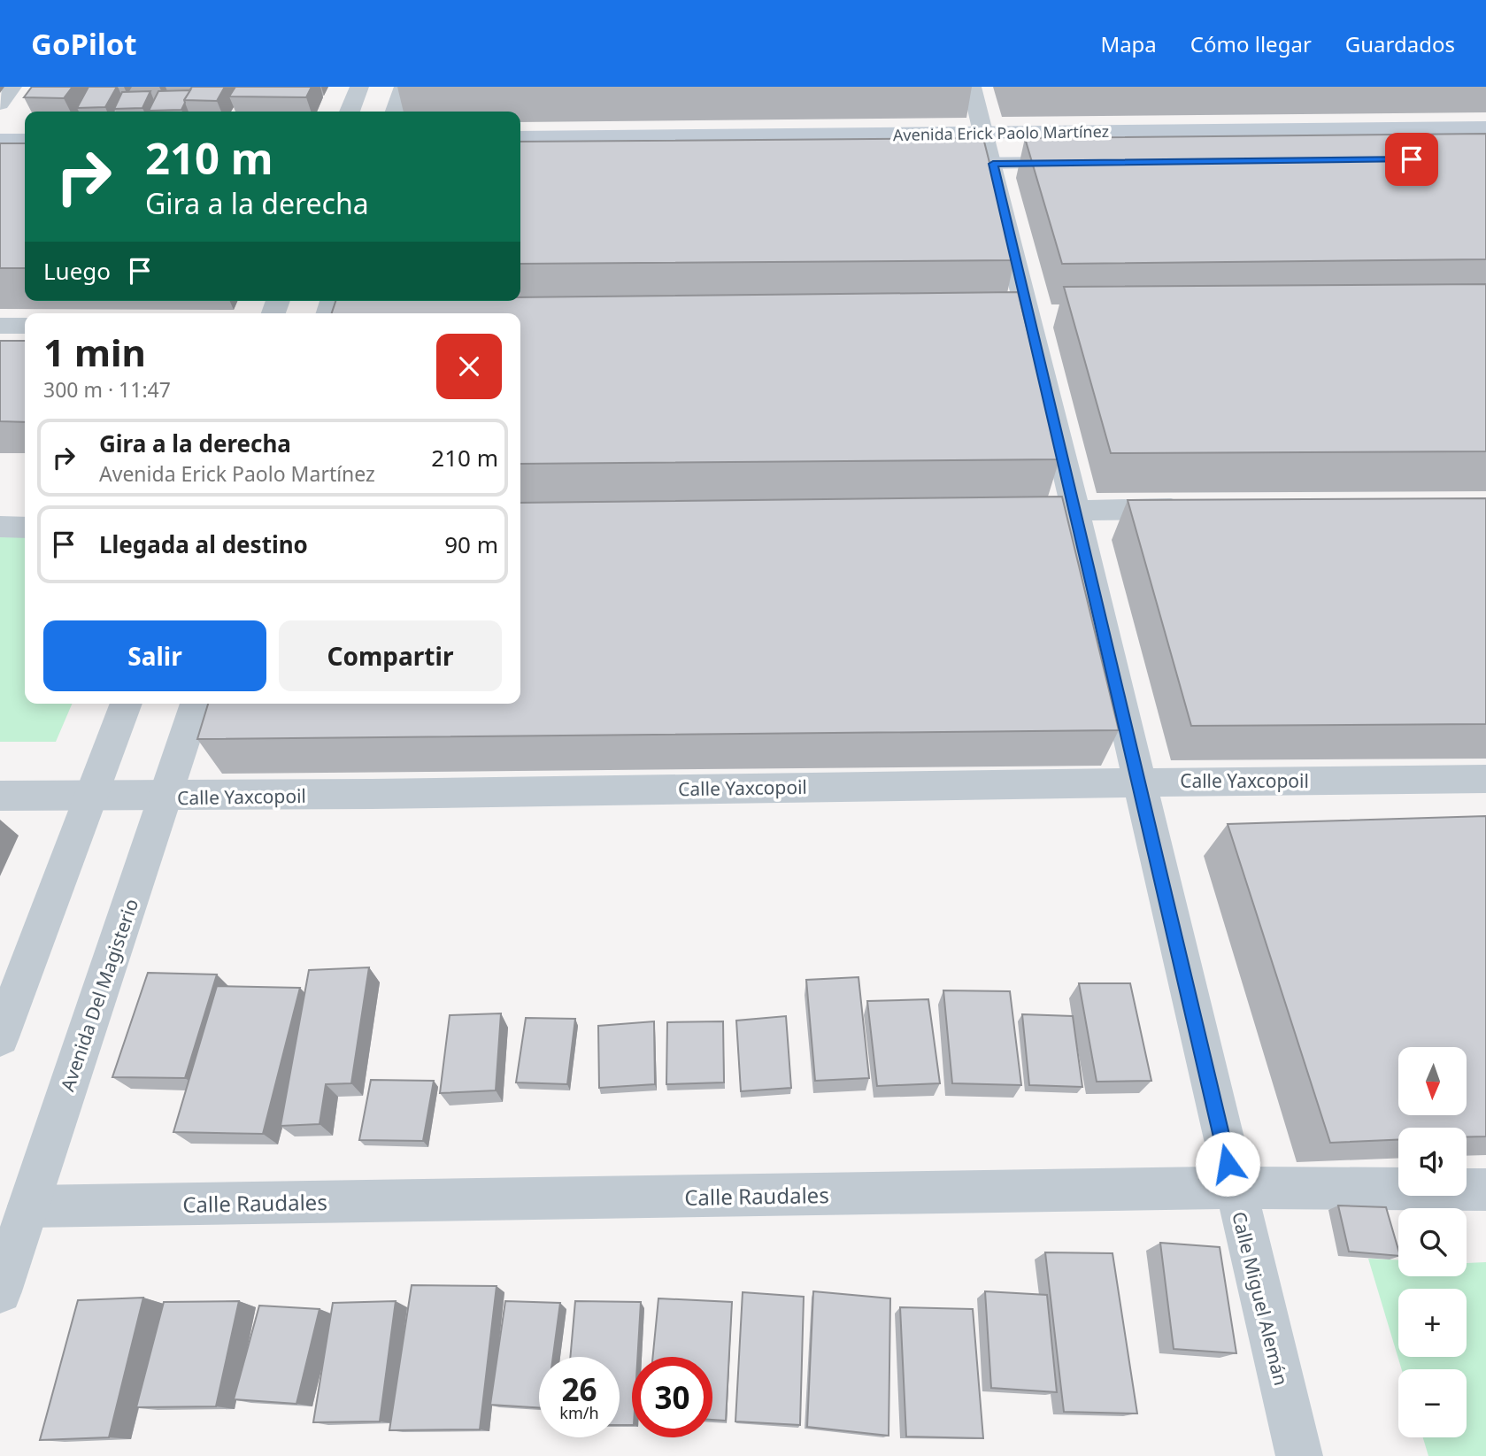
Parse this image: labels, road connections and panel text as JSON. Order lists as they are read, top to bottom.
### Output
{
  "streets": {
    "main road": ["Avenida Erick Paolo Martínez"],
    "street": [
      "Calle Yaxcopoil",
      "Avenida Del Magisterio",
      "Calle Raudales",
      "Calle Miguel Alemán"
    ]
  },
  "crossings": [
    ["Avenida Erick Paolo Martínez", "Calle Miguel Alemán"],
    ["Calle Yaxcopoil", "Avenida Del Magisterio"],
    ["Calle Yaxcopoil", "Calle Miguel Alemán"],
    ["Avenida Del Magisterio", "Calle Raudales"],
    ["Calle Raudales", "Calle Miguel Alemán"]
  ],
  "north": "bottom",
  "page": {
    "header": "GoPilot",
    "nav": ["Mapa", "Cómo llegar", "Guardados"],
    "turn": ["210 m", "Gira a la derecha"],
    "then": "Luego",
    "heading": ["1 min", "300 m · 11:47"],
    "list": [
      {
        "name": "Gira a la derecha",
        "note": "Avenida Erick Paolo Martínez",
        "value": "210 m"
      },
      {
        "name": "Llegada al destino",
        "value": "90 m"
      }
    ],
    "buttons": ["Salir", "Compartir"],
    "map_buttons": ["+", "−"],
    "speed": "26 km/h",
    "limit": "30"
  }
}
